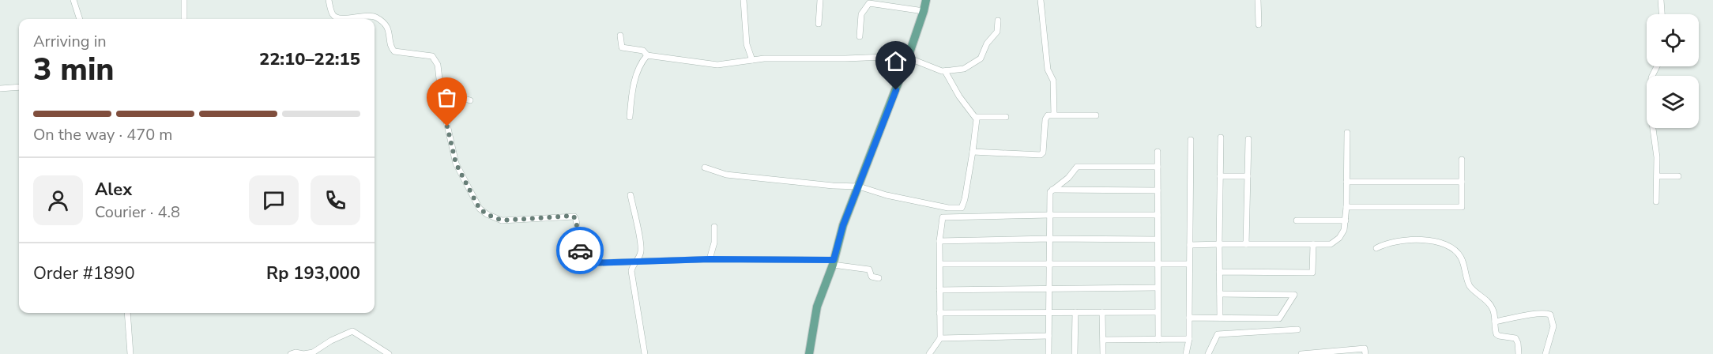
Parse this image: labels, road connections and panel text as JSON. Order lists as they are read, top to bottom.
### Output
{
  "page": {
    "heading": ["3 min", "Arriving in", "22:10–22:15"],
    "panel": [
      "Alex",
      "Courier · 4.8",
      "Order #1890",
      "Rp 193,000"
    ],
    "bar": "On the way · 470 m"
  }
}
